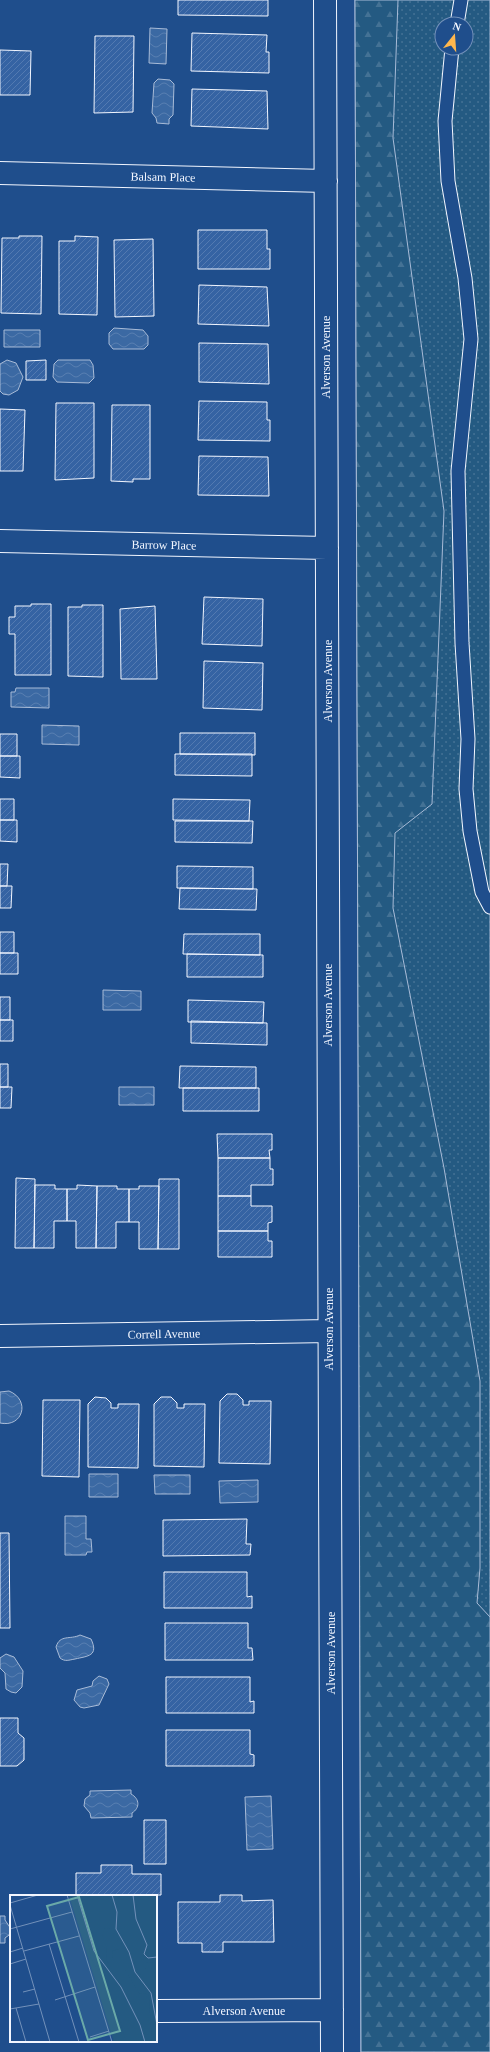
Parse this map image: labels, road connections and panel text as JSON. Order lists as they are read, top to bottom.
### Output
{
  "streets": {
    "street": [
      "Balsam Place",
      "Alverson Avenue",
      "Barrow Place",
      "Correll Avenue"
    ]
  },
  "crossings": [
    ["Balsam Place", "Alverson Avenue"],
    ["Alverson Avenue", "Barrow Place"],
    ["Alverson Avenue", "Correll Avenue"]
  ],
  "north": "top"
}
